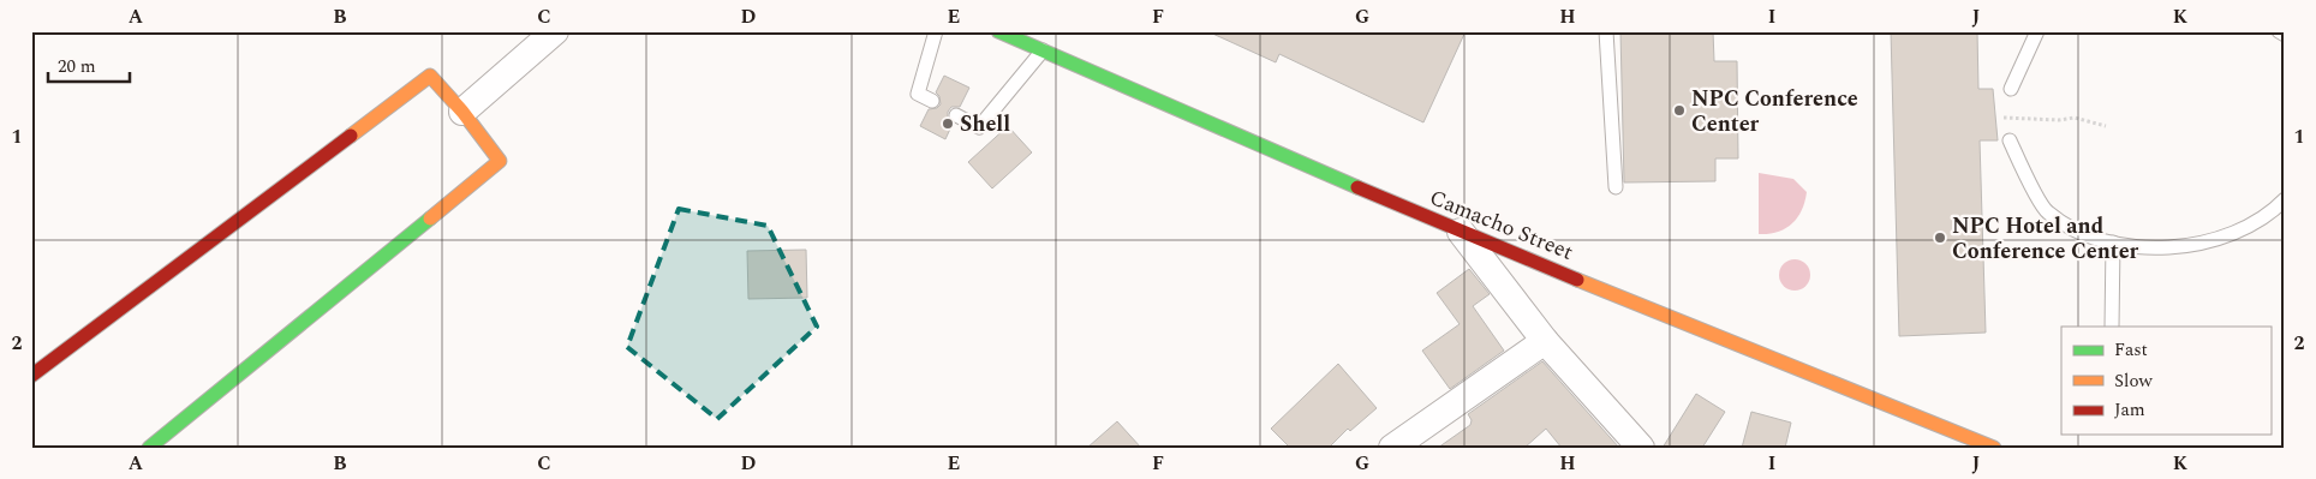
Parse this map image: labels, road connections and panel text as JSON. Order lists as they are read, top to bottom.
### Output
{
  "streets": {
    "main road": ["Camacho Street"]
  },
  "places": ["NPC Conference Center", "Shell", "NPC Hotel and Conference Center"],
  "legend": ["Fast", "Slow", "Jam"],
  "scale_bar": "20 m",
  "grid": {
    "columns": [
      "A",
      "B",
      "C",
      "D",
      "E",
      "F",
      "G",
      "H",
      "I",
      "J",
      "K"
    ],
    "rows": ["1", "2"]
  }
}
